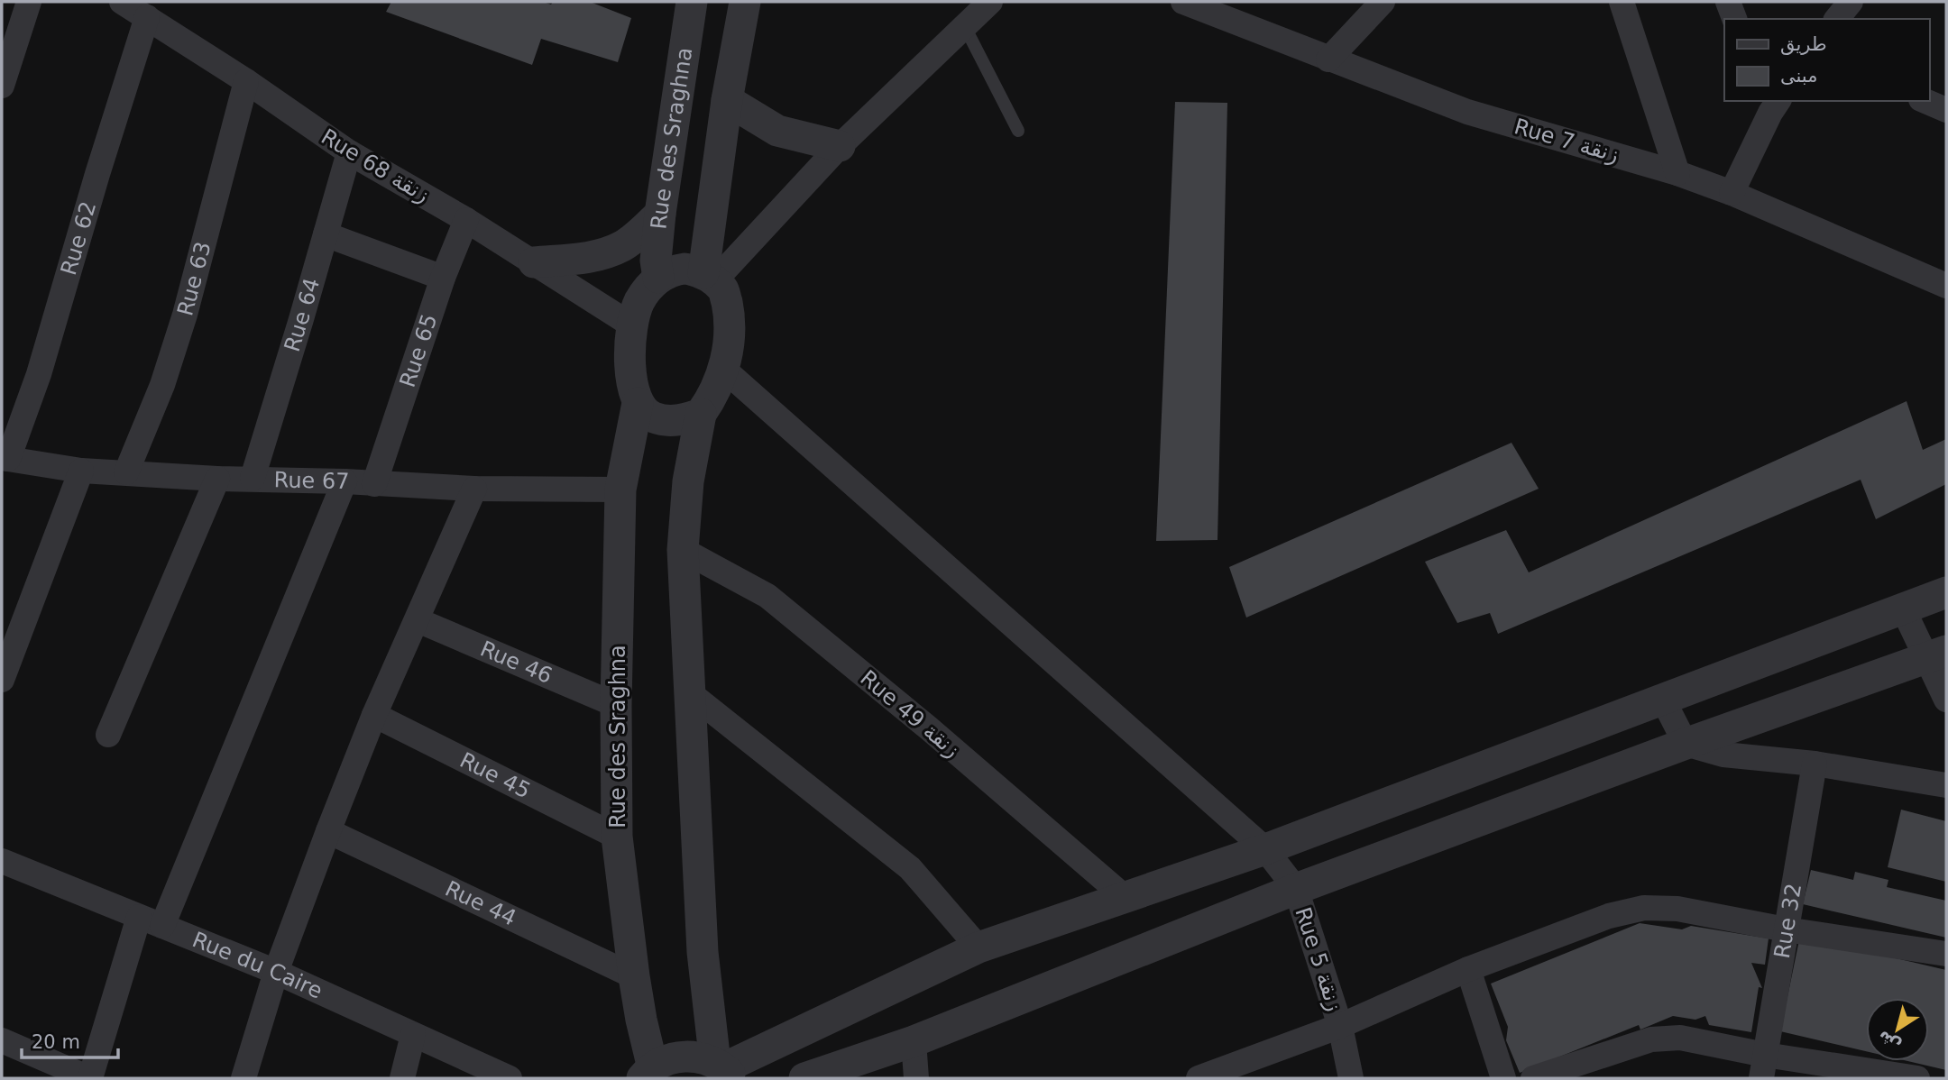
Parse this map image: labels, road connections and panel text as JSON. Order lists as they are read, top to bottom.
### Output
{
  "streets": {
    "street": [
      "Rue des Sraghna",
      "Rue 7 زنقة",
      "Rue 68 زنقة",
      "Rue 62",
      "Rue 63",
      "Rue 64",
      "Rue 65",
      "Rue 67",
      "Rue 46",
      "Rue 49 زنقة",
      "Rue 45",
      "Rue 44",
      "Rue 32",
      "Rue 5 زنقة",
      "Rue du Caire"
    ]
  },
  "crossings": [
    ["Rue des Sraghna", "Rue 68 زنقة"],
    ["Rue des Sraghna", "Rue 67"],
    ["Rue des Sraghna", "Rue 46"],
    ["Rue des Sraghna", "Rue 45"],
    ["Rue des Sraghna", "Rue 44"],
    ["Rue des Sraghna", "Rue 5 زنقة"],
    ["Rue 68 زنقة", "Rue 62"],
    ["Rue 68 زنقة", "Rue 63"],
    ["Rue 68 زنقة", "Rue 64"],
    ["Rue 68 زنقة", "Rue 65"],
    ["Rue 68 زنقة", "Rue 5 زنقة"],
    ["Rue 62", "Rue 67"],
    ["Rue 63", "Rue 67"],
    ["Rue 64", "Rue 67"],
    ["Rue 65", "Rue 67"]
  ],
  "legend": ["طريق", "مبنى"],
  "scale_bar": "20 m",
  "north": "bottom left"
}
